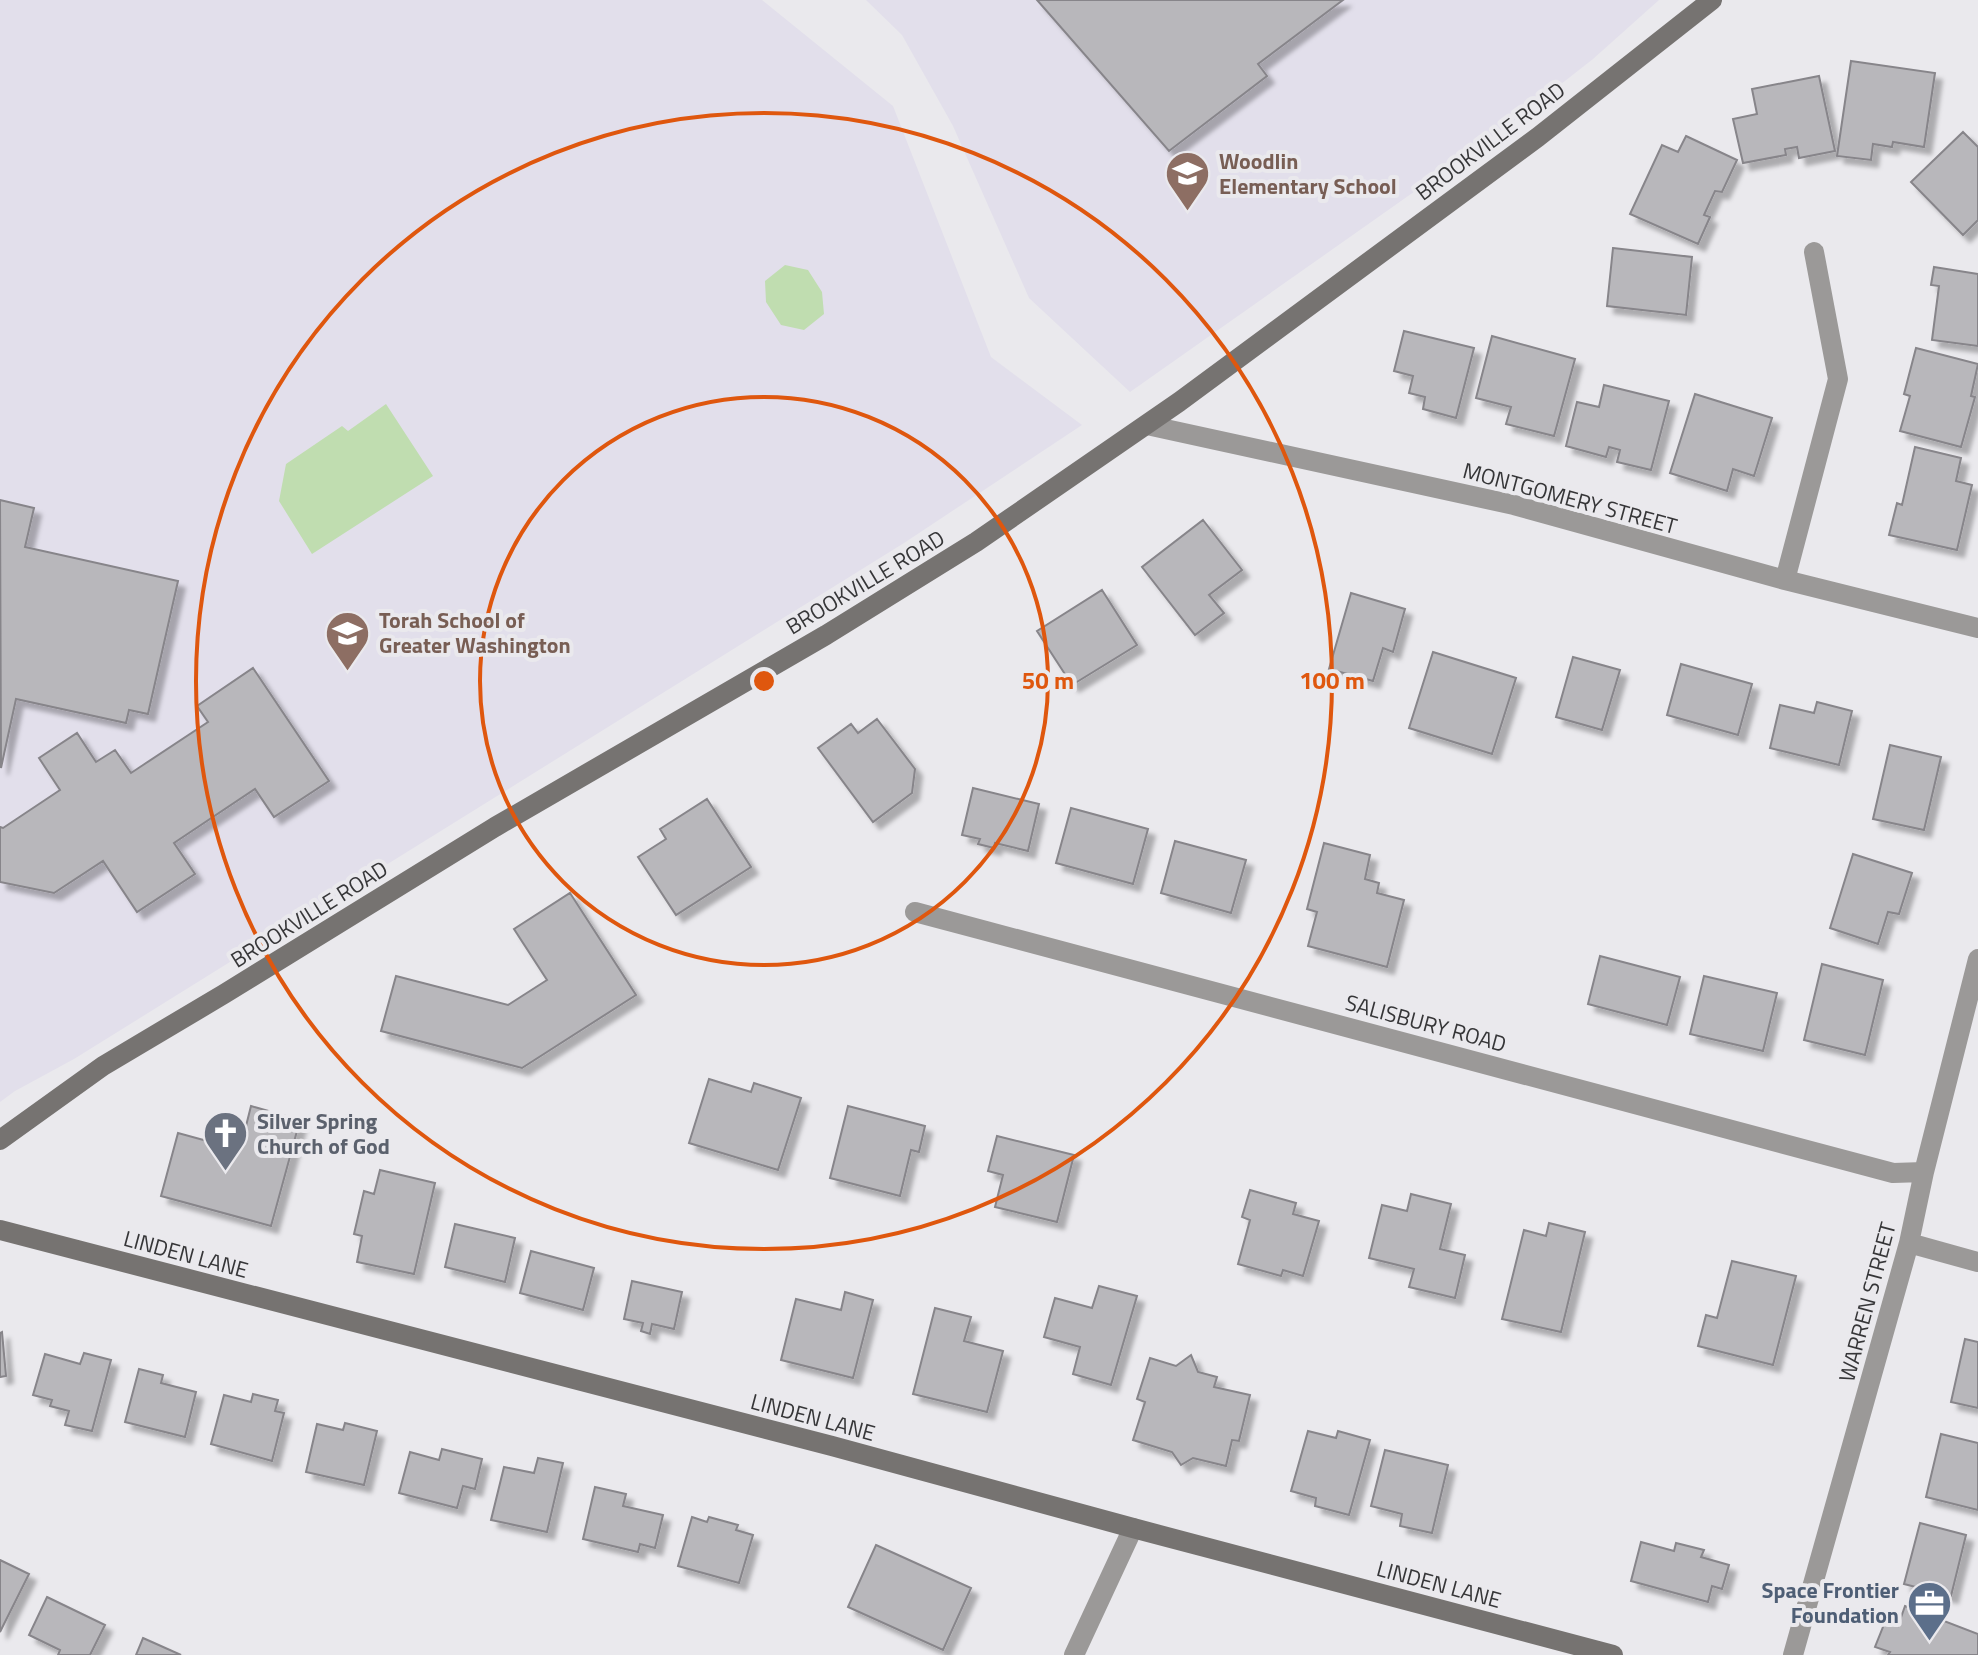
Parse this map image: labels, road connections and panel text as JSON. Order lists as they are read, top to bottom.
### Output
{
  "streets": {
    "street": [
      "BROOKVILLE ROAD",
      "MONTGOMERY STREET",
      "SALISBURY ROAD",
      "LINDEN LANE",
      "WARREN STREET"
    ]
  },
  "crossings": [
    ["BROOKVILLE ROAD", "MONTGOMERY STREET"],
    ["SALISBURY ROAD", "WARREN STREET"]
  ],
  "places": {
    "school or university": ["Woodlin Elementary School", "Torah School of Greater Washington"],
    "church": ["Silver Spring Church of God"],
    "office": ["Space Frontier Foundation"]
  },
  "rings": ["50 m", "100 m"]
}
